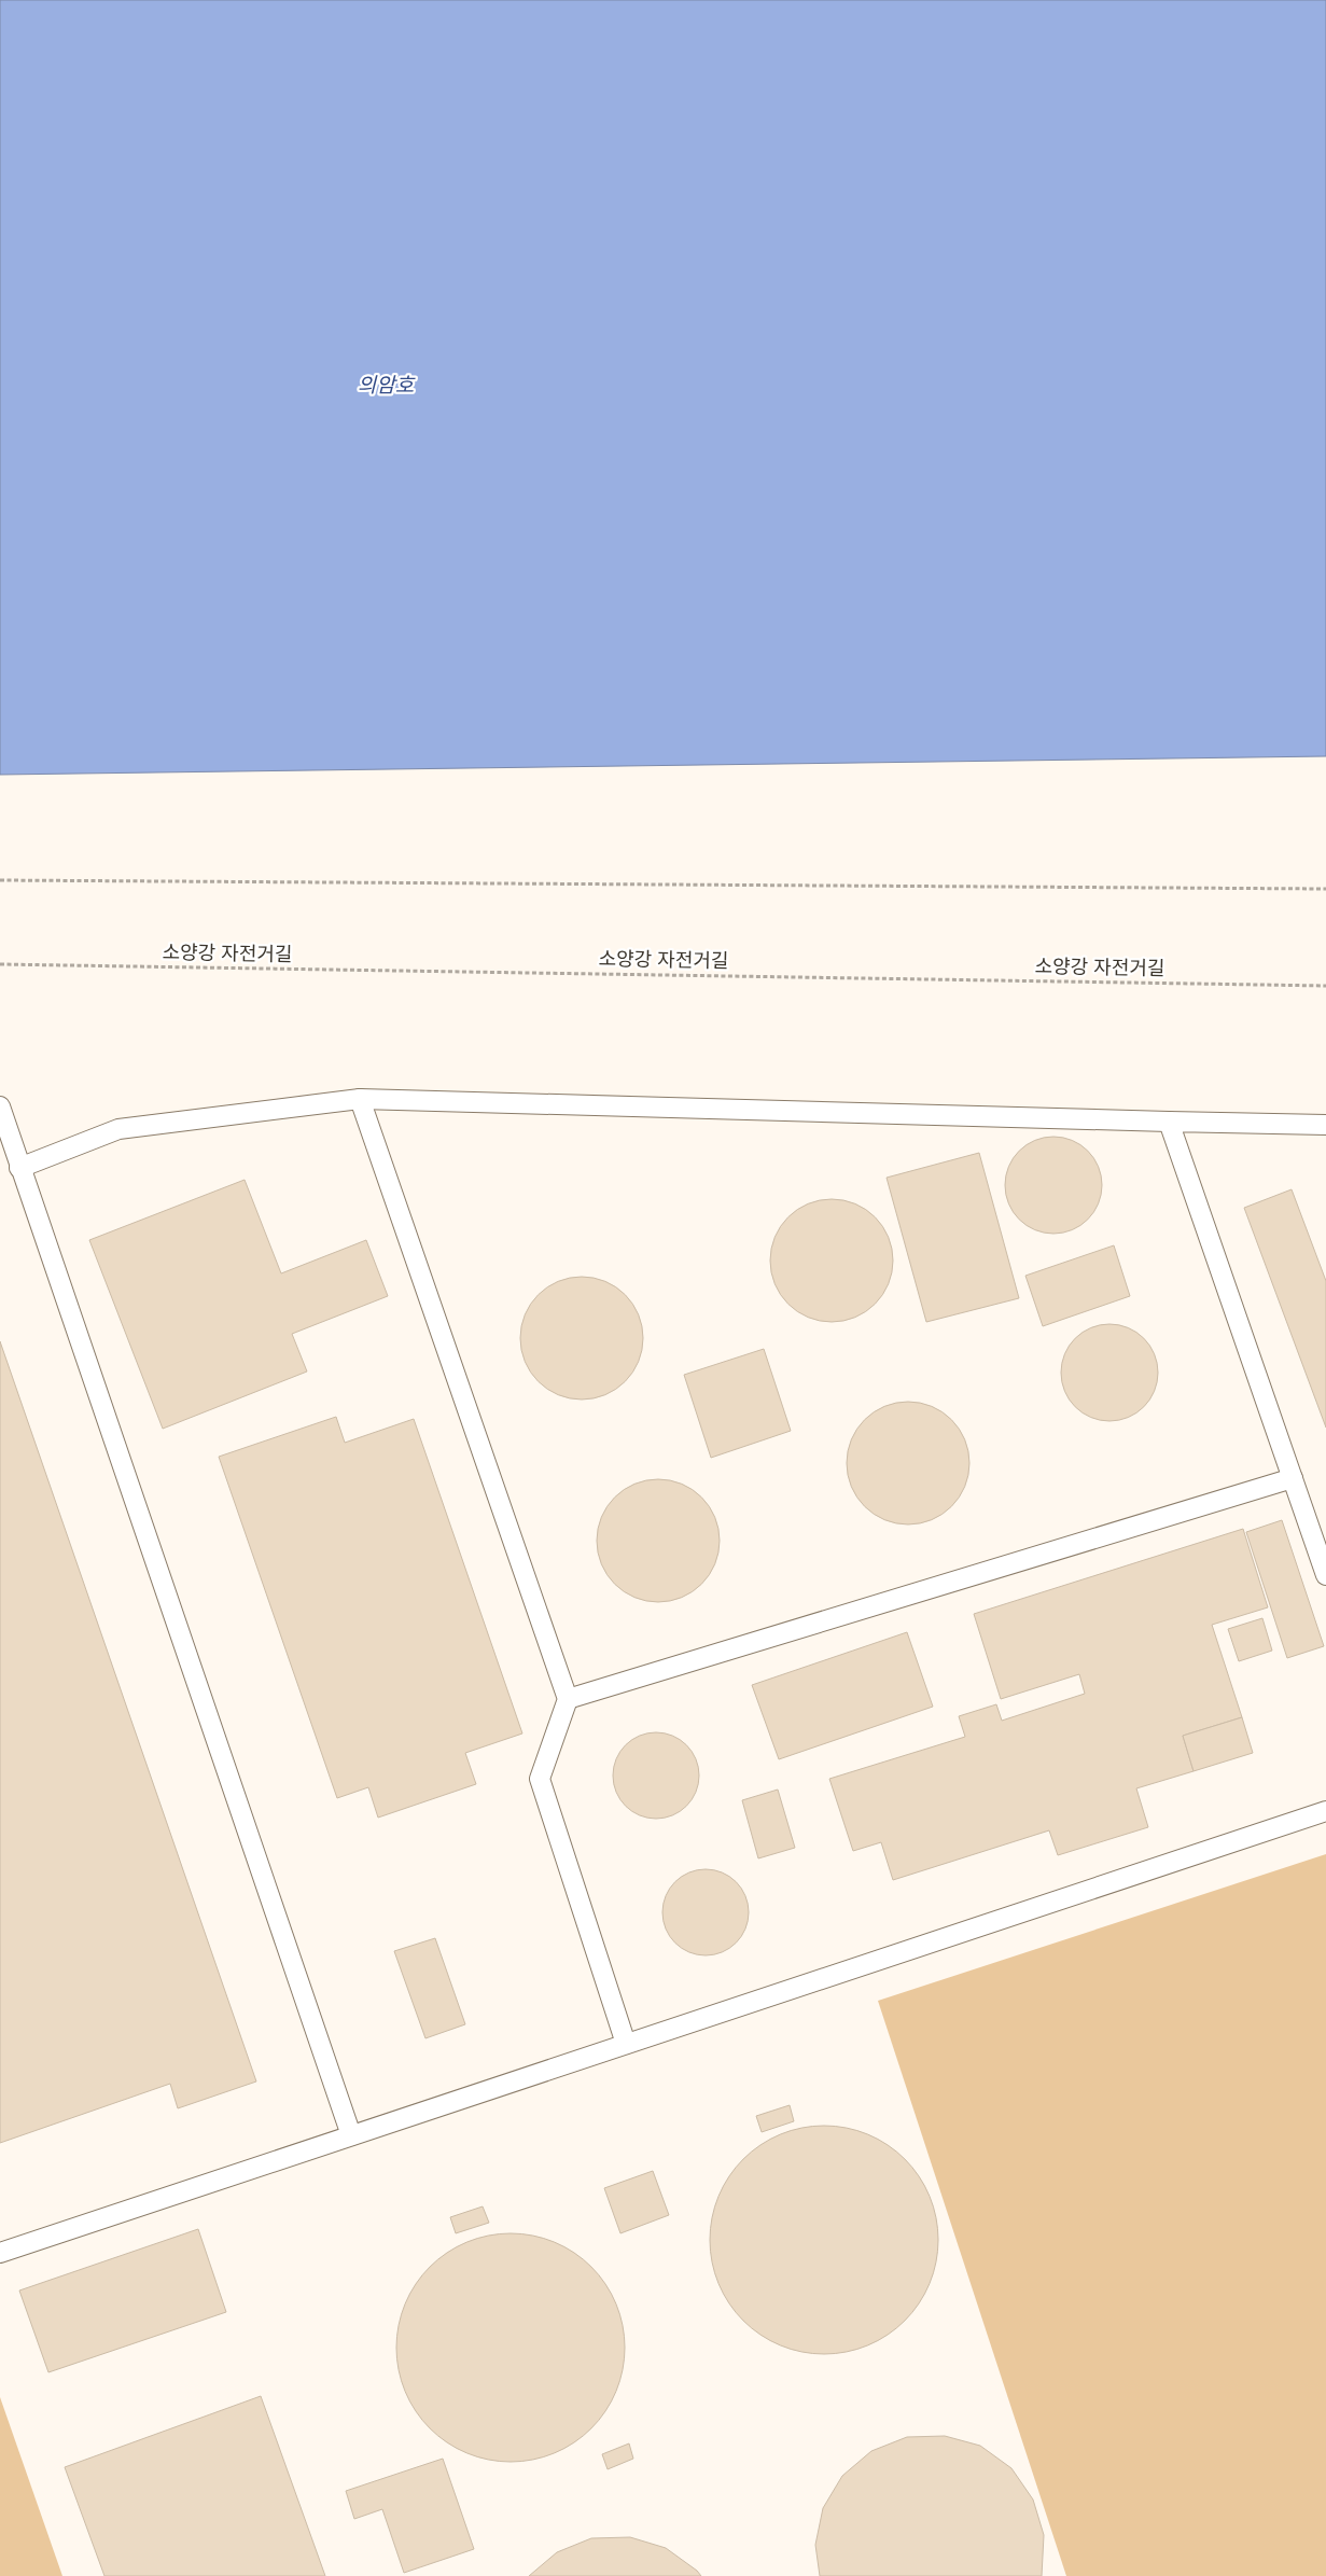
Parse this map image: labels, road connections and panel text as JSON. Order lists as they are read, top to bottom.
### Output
{
  "streets": {
    "path": ["소양강 자전거길"]
  },
  "water": ["의암호"]
}
